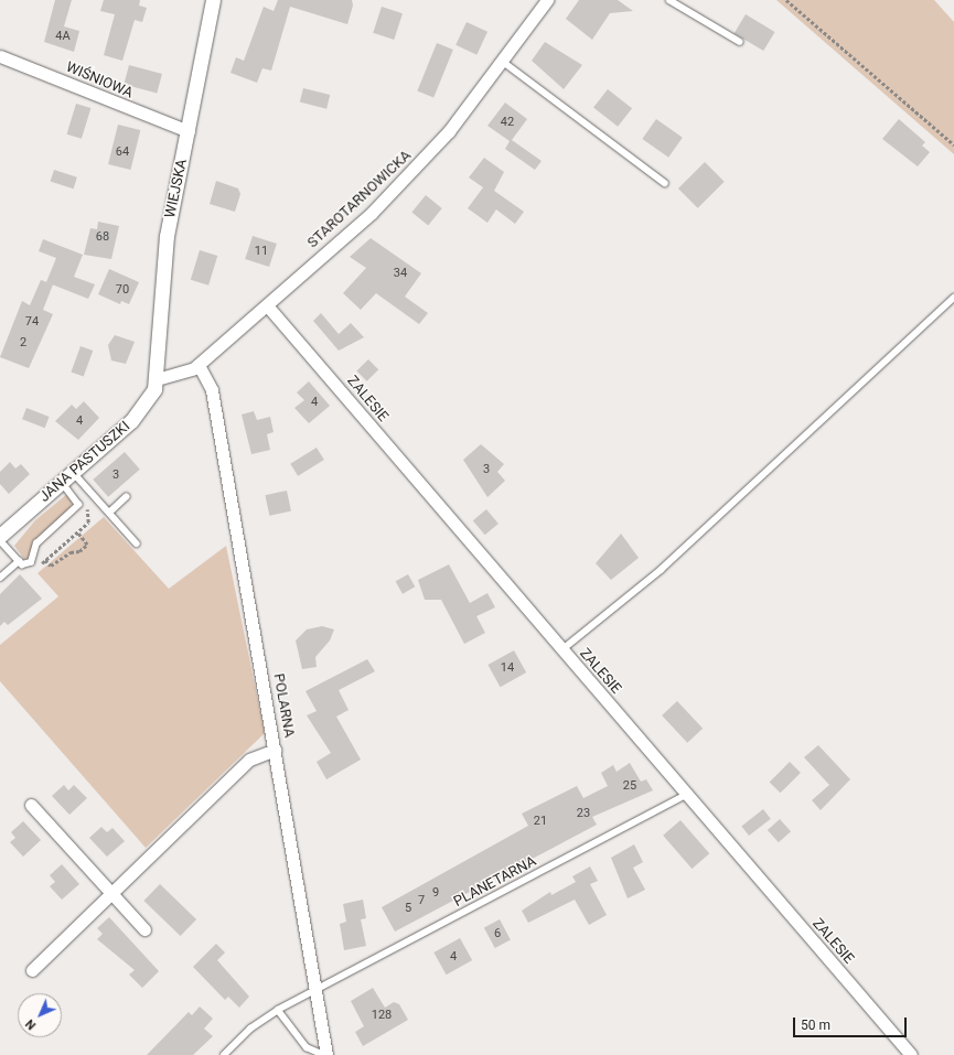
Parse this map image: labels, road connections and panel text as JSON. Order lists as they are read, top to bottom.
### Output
{
  "streets": {
    "street": [
      "WIŚNIOWA",
      "WIEJSKA",
      "STAROTARNOWICKA",
      "ZALESIE",
      "JANA PASTUSZKI",
      "POLARNA"
    ],
    "lane": ["PLANETARNA"]
  },
  "crossings": [
    ["WIŚNIOWA", "WIEJSKA"],
    ["WIEJSKA", "STAROTARNOWICKA"],
    ["WIEJSKA", "JANA PASTUSZKI"],
    ["STAROTARNOWICKA", "ZALESIE"],
    ["STAROTARNOWICKA", "JANA PASTUSZKI"],
    ["STAROTARNOWICKA", "POLARNA"],
    ["ZALESIE", "PLANETARNA"],
    ["POLARNA", "PLANETARNA"]
  ],
  "house_numbers": [
    "4A",
    "42",
    "64",
    "68",
    "11",
    "34",
    "70",
    "74",
    "2",
    "4",
    "4",
    "3",
    "3",
    "14",
    "25",
    "23",
    "21",
    "9",
    "7",
    "5",
    "6",
    "4",
    "128"
  ],
  "scale_bar": "50 m",
  "north": "bottom left"
}
